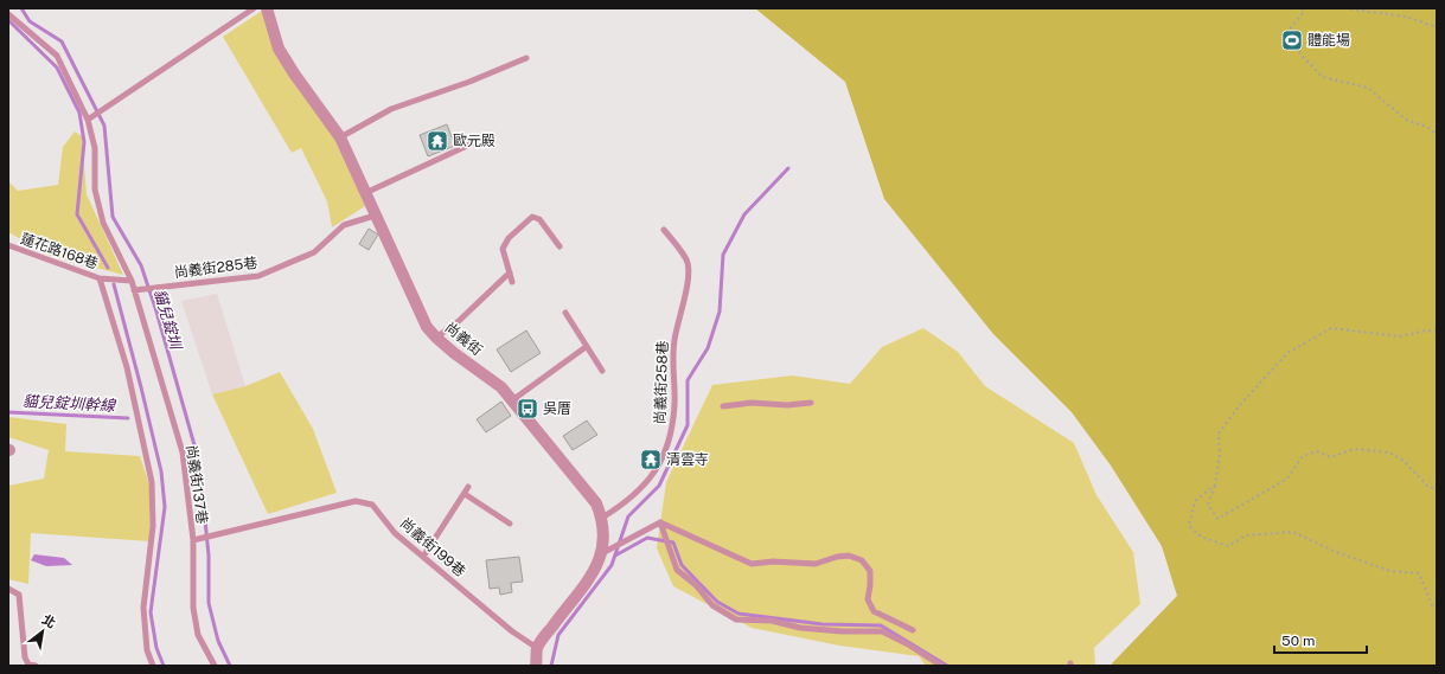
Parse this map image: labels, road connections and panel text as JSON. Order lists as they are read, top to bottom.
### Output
{
  "streets": {
    "street": ["尚義街"],
    "lane": [
      "蓮花路168巷",
      "尚義街285巷",
      "尚義街258巷",
      "尚義街137巷",
      "尚義街199巷"
    ]
  },
  "crossings": [
    ["蓮花路168巷", "尚義街137巷"],
    ["尚義街285巷", "尚義街"],
    ["尚義街285巷", "尚義街137巷"],
    ["尚義街", "尚義街258巷"],
    ["尚義街", "尚義街199巷"],
    ["尚義街137巷", "尚義街199巷"]
  ],
  "water": ["貓兒錠圳", "貓兒錠圳幹線"],
  "places": {
    "sports": ["體能場"],
    "temple": ["歐元殿", "清雲寺"],
    "bus stop": ["吳厝"]
  },
  "scale_bar": "50 m",
  "north": "top right"
}
